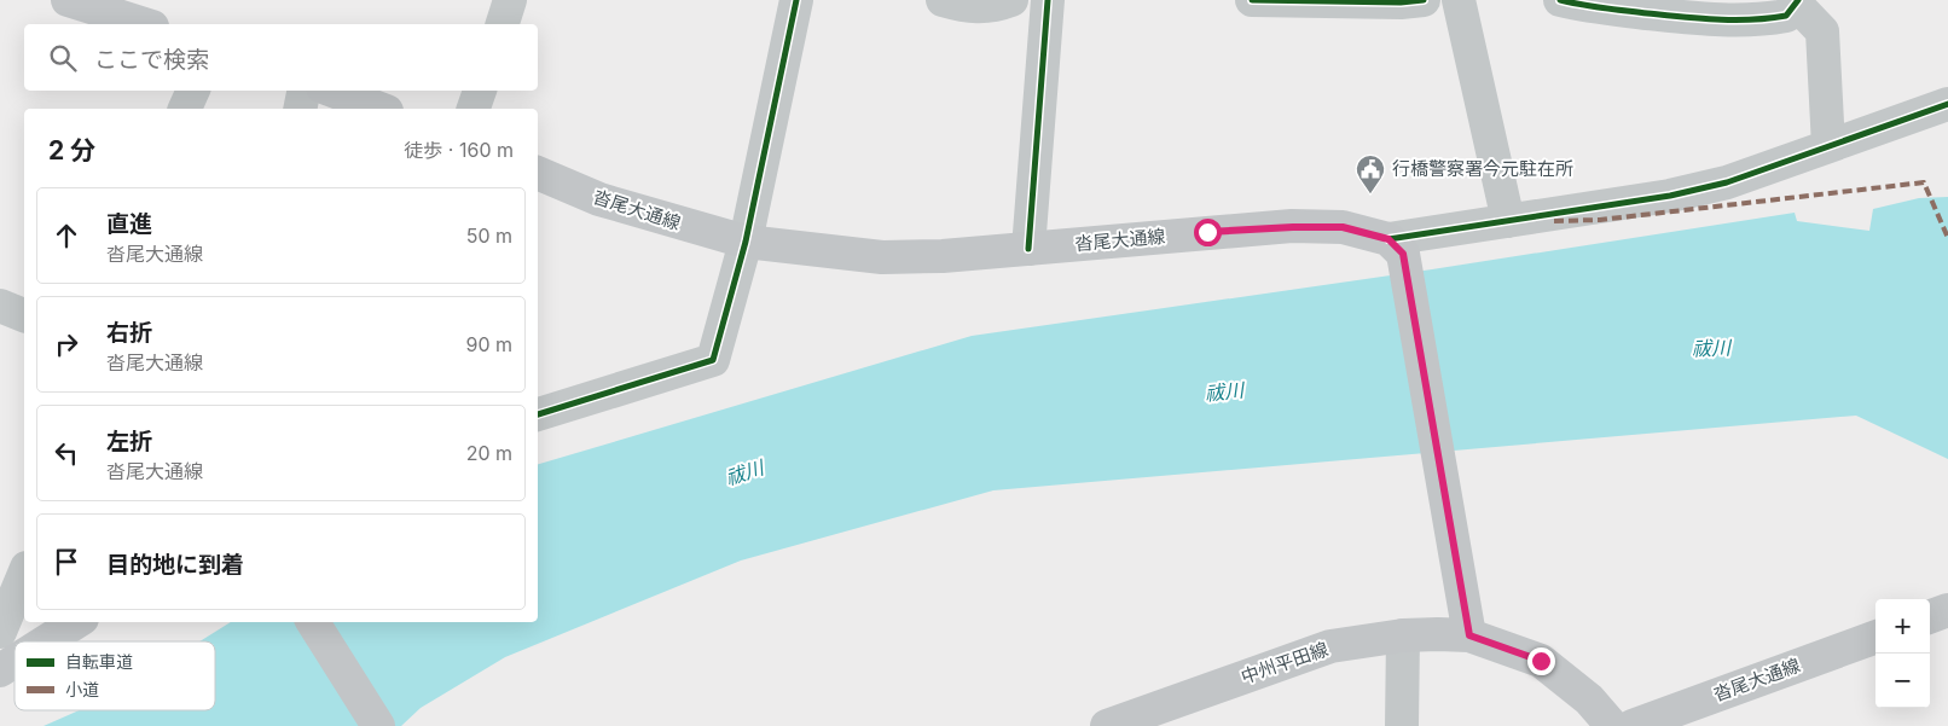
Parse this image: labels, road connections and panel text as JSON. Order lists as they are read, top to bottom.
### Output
{
  "streets": {
    "main road": ["沓尾大通線", "中州平田線"]
  },
  "water": ["祓川"],
  "places": {
    "public building": ["行橋警察署今元駐在所"]
  },
  "legend": ["自転車道", "小道"],
  "page": {
    "search": "ここで検索",
    "heading": ["2 分", "徒歩 · 160 m"],
    "list": [
      ["直進", "沓尾大通線", "50 m"],
      ["右折", "沓尾大通線", "90 m"],
      ["左折", "沓尾大通線", "20 m"],
      "目的地に到着"
    ],
    "map_buttons": ["+", "−"]
  }
}
